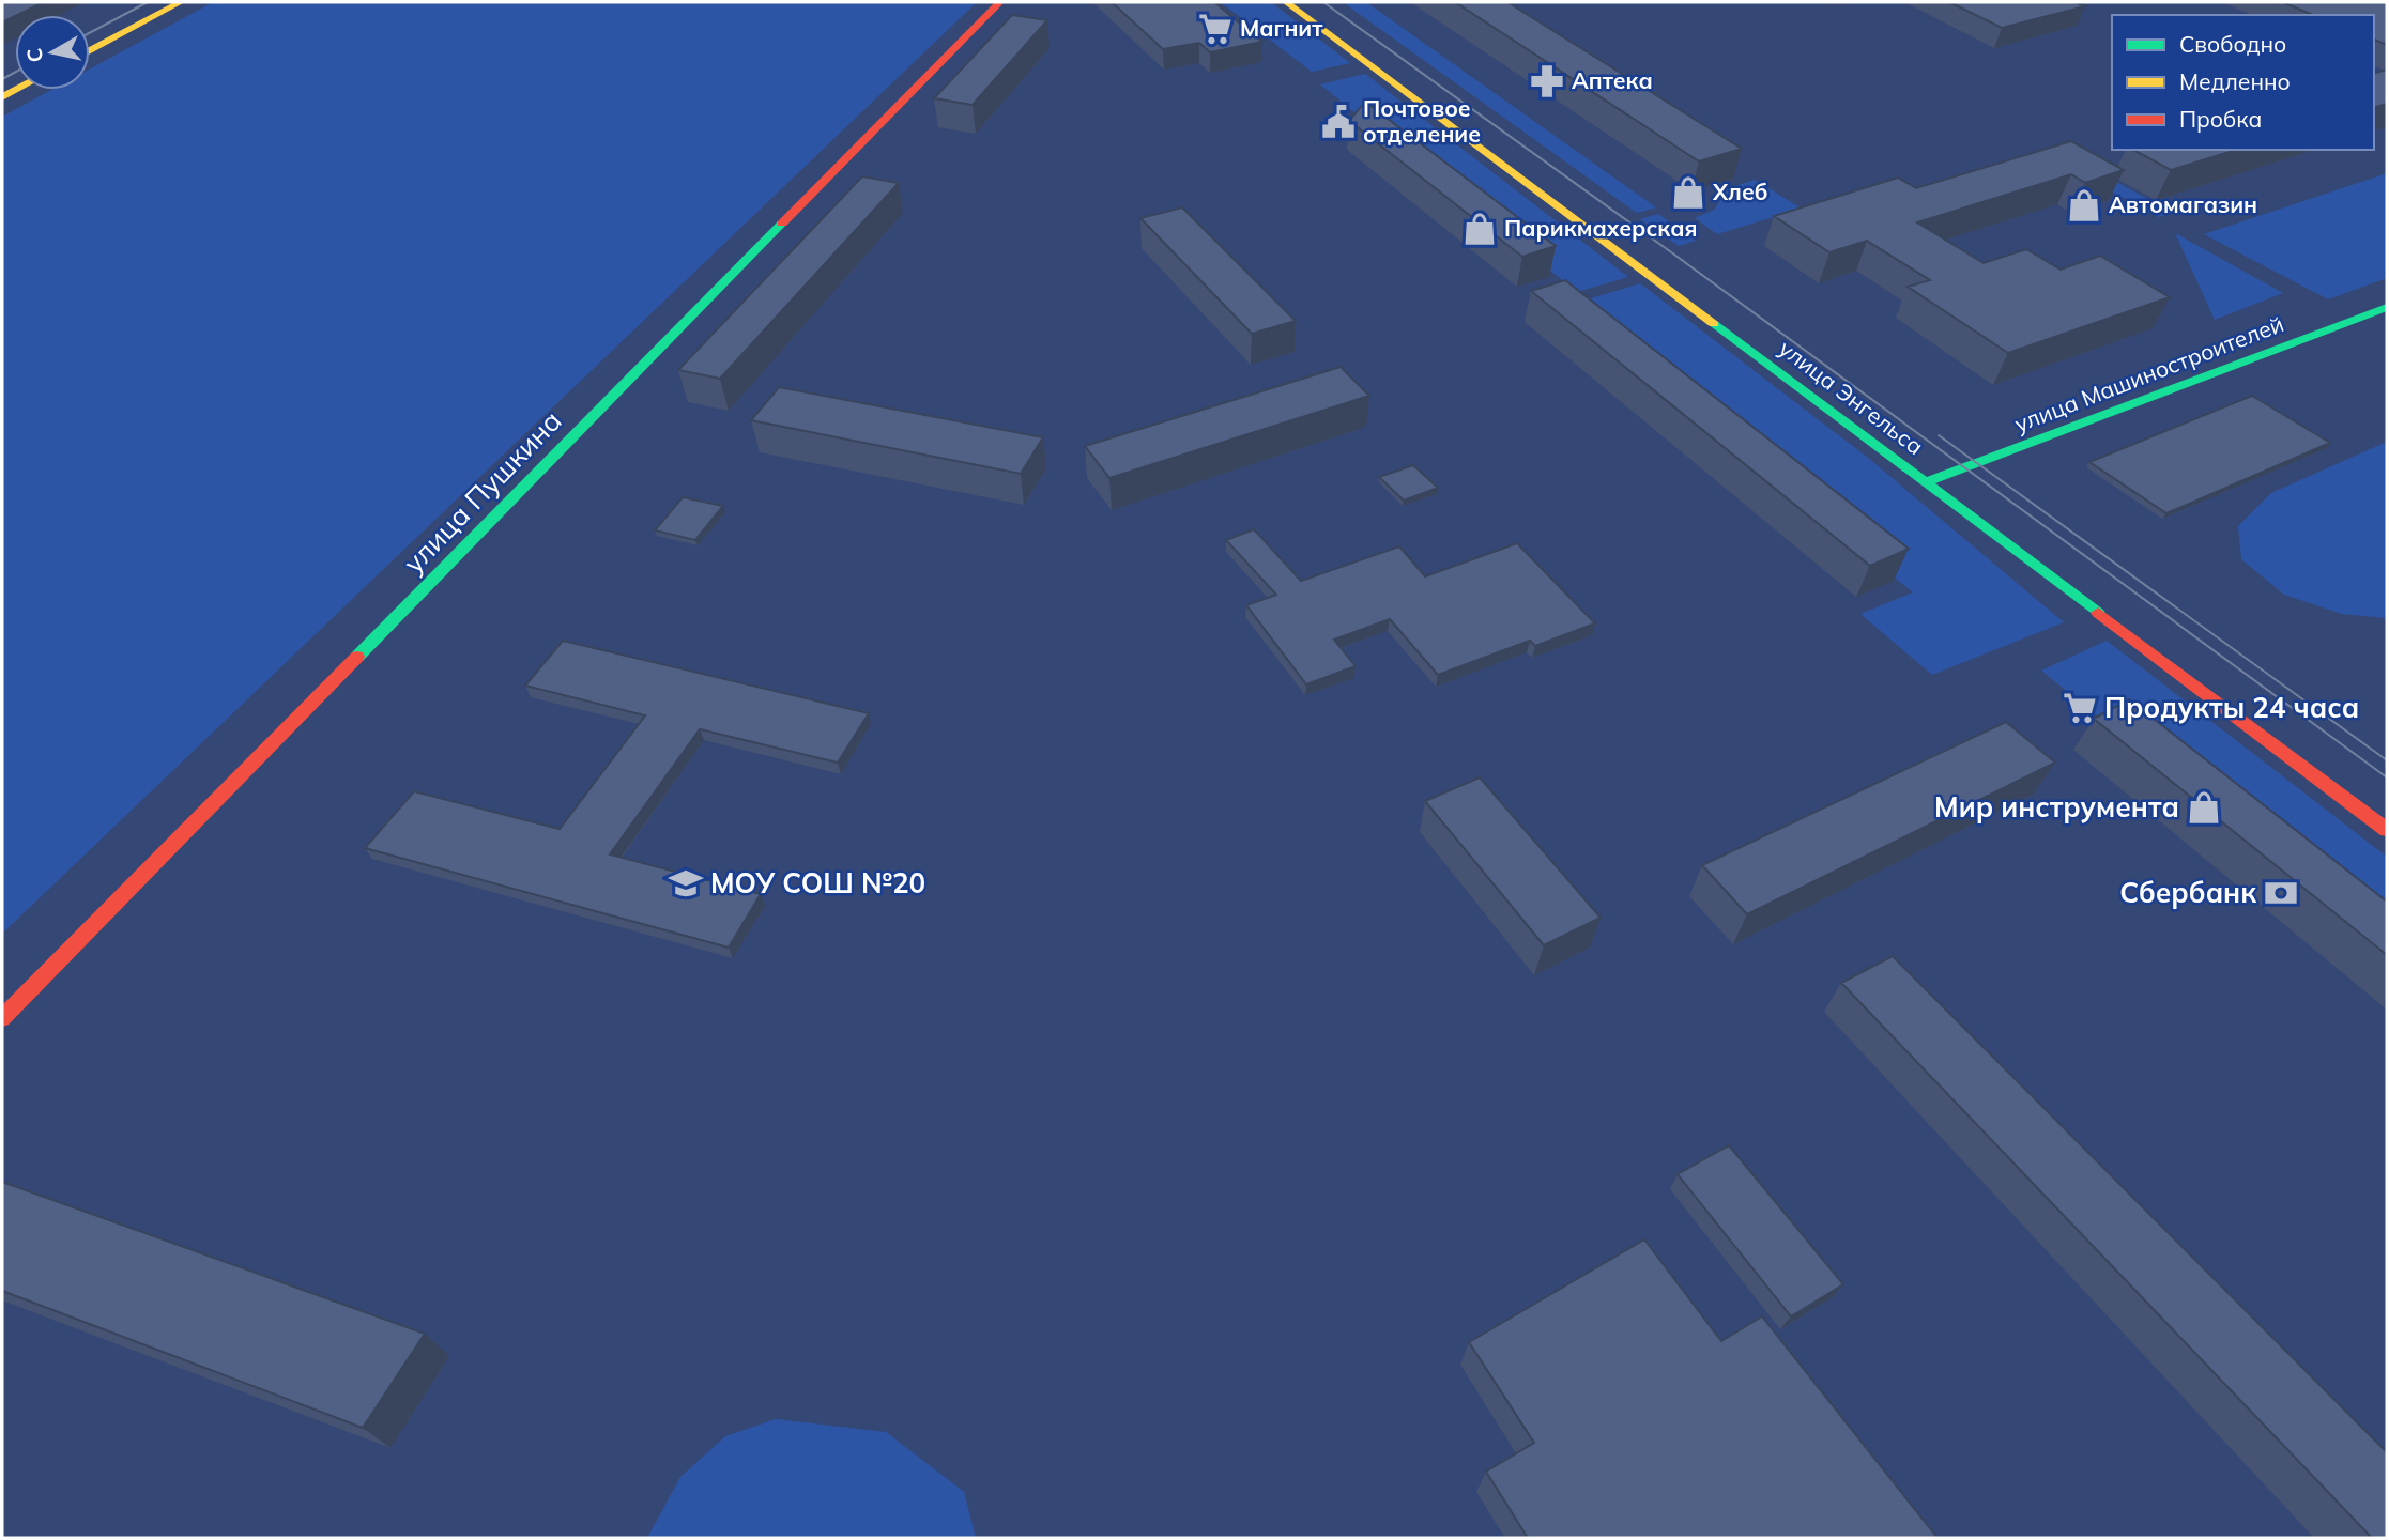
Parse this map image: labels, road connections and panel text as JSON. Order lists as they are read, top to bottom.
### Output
{
  "streets": {
    "street": ["улица Машиностроителей", "улица Энгельса", "улица Пушкина"]
  },
  "crossings": [
    ["улица Машиностроителей", "улица Энгельса"]
  ],
  "places": {
    "supermarket": ["Магнит", "Продукты 24 часа"],
    "pharmacy": ["Аптека"],
    "public building": ["Почтовое отделение"],
    "shop": [
      "Хлеб",
      "Автомагазин",
      "Парикмахерская",
      "Мир инструмента"
    ],
    "school or university": ["МОУ СОШ №20"],
    "bank": ["Сбербанк"]
  },
  "legend": ["Свободно", "Медленно", "Пробка"],
  "north": "left"
}
